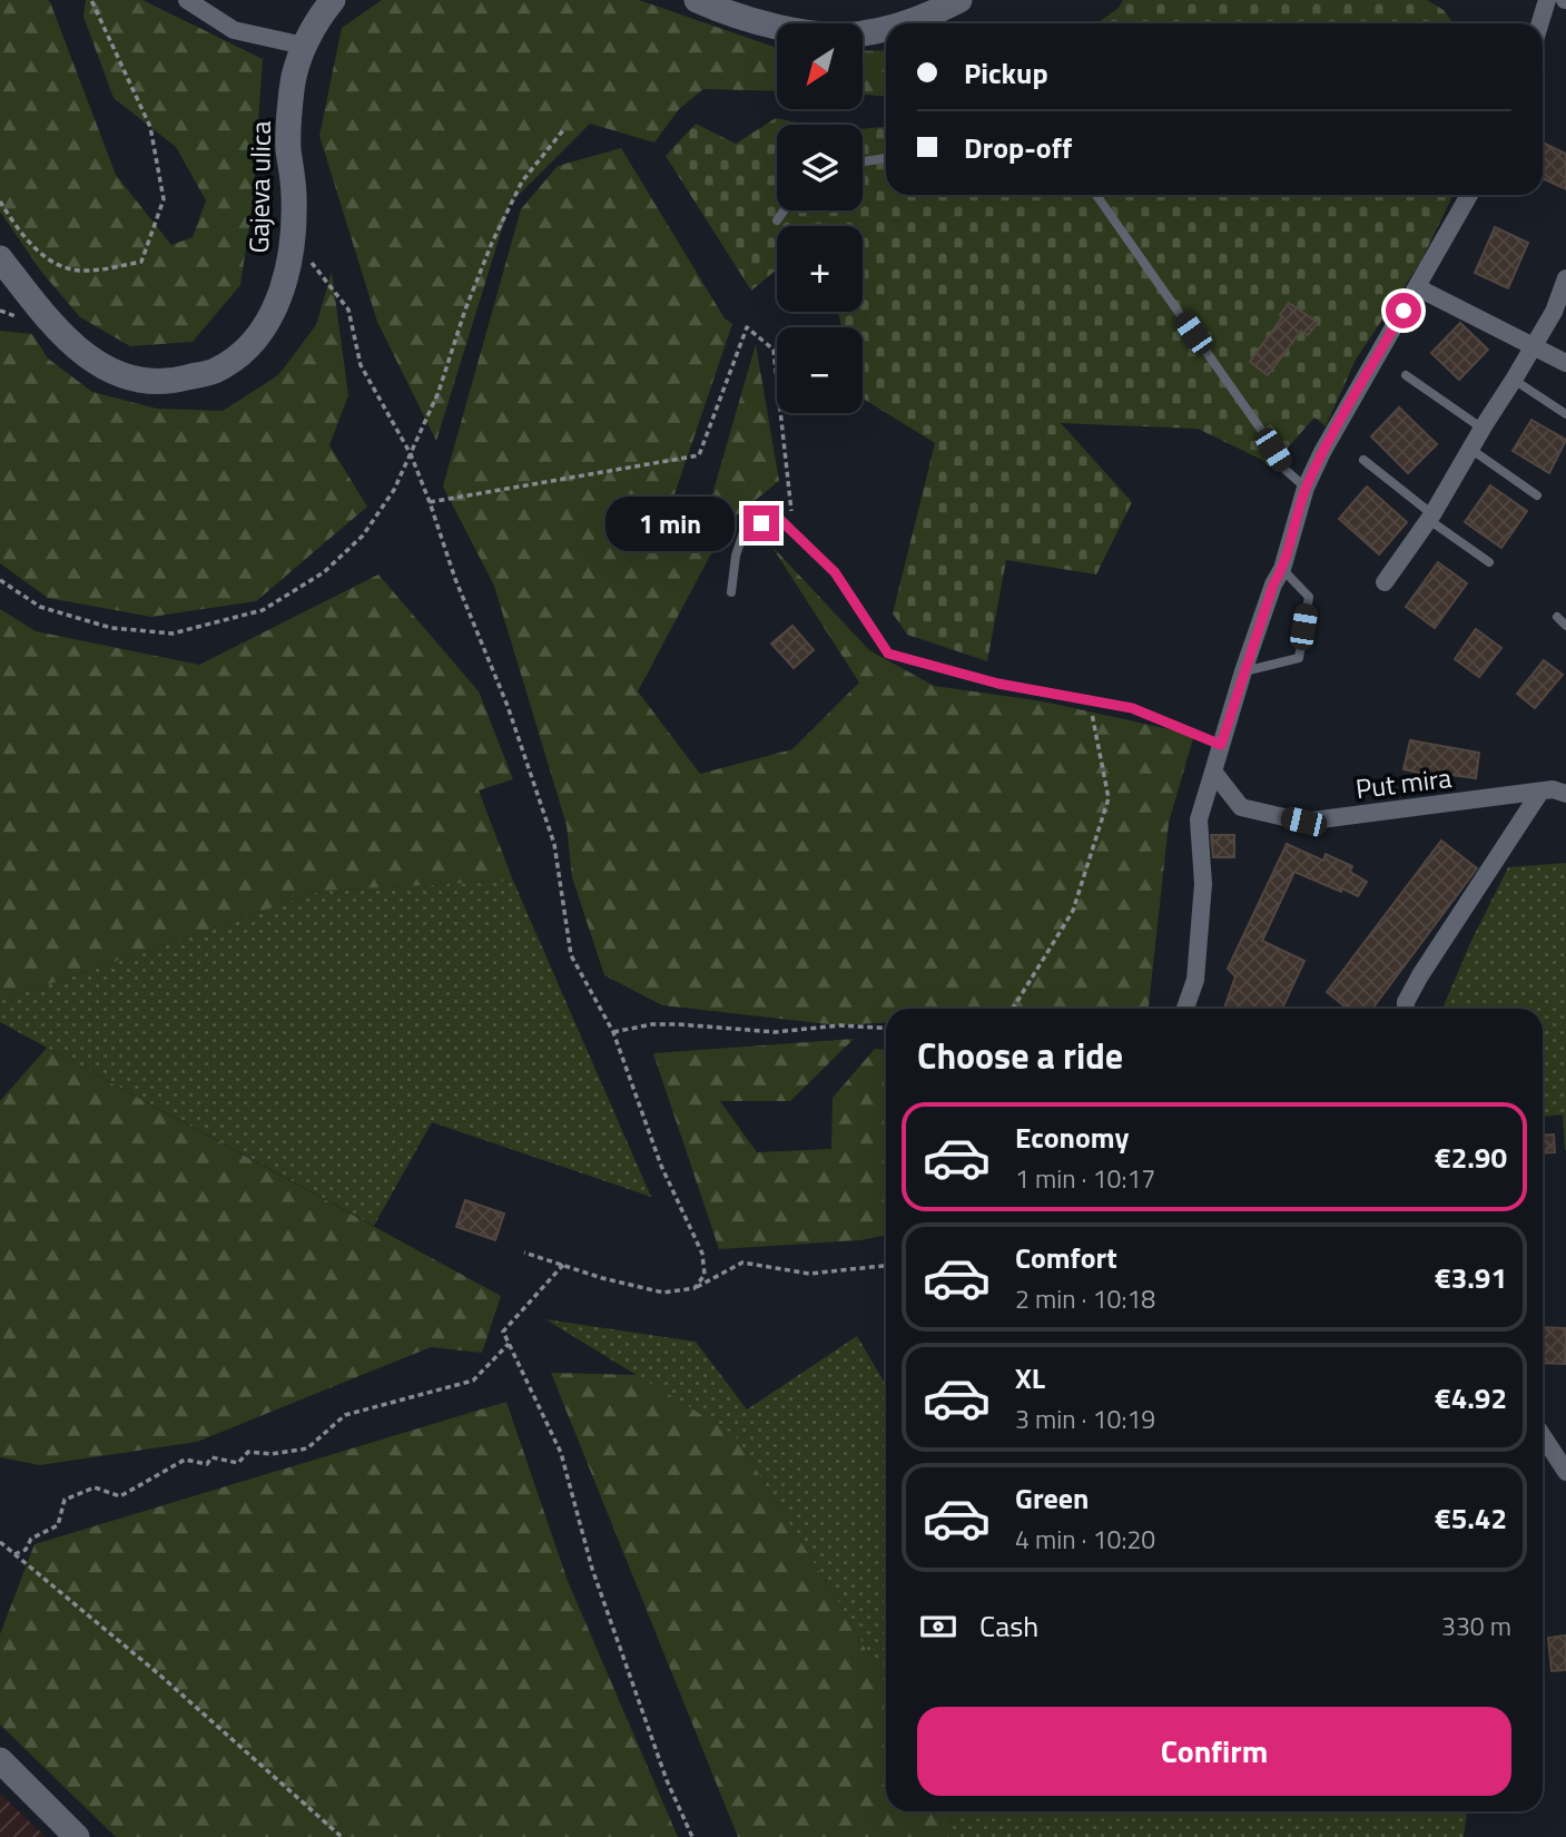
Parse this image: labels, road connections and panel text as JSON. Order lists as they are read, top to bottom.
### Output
{
  "streets": {
    "main road": ["Gajeva ulica"],
    "street": ["Put mira"]
  },
  "north": "bottom left",
  "page": {
    "map_buttons": ["+", "−"],
    "banner": ["Pickup", "Drop-off"],
    "bubble": "1 min",
    "heading": "Choose a ride",
    "list": [
      {
        "name": "Economy",
        "note": "1 min · 10:17",
        "value": "€2.90"
      },
      {
        "name": "Comfort",
        "note": "2 min · 10:18",
        "value": "€3.91"
      },
      {
        "name": "XL",
        "note": "3 min · 10:19",
        "value": "€4.92"
      },
      {
        "name": "Green",
        "note": "4 min · 10:20",
        "value": "€5.42"
      }
    ],
    "pay": ["Cash", "330 m"],
    "buttons": "Confirm"
  }
}
